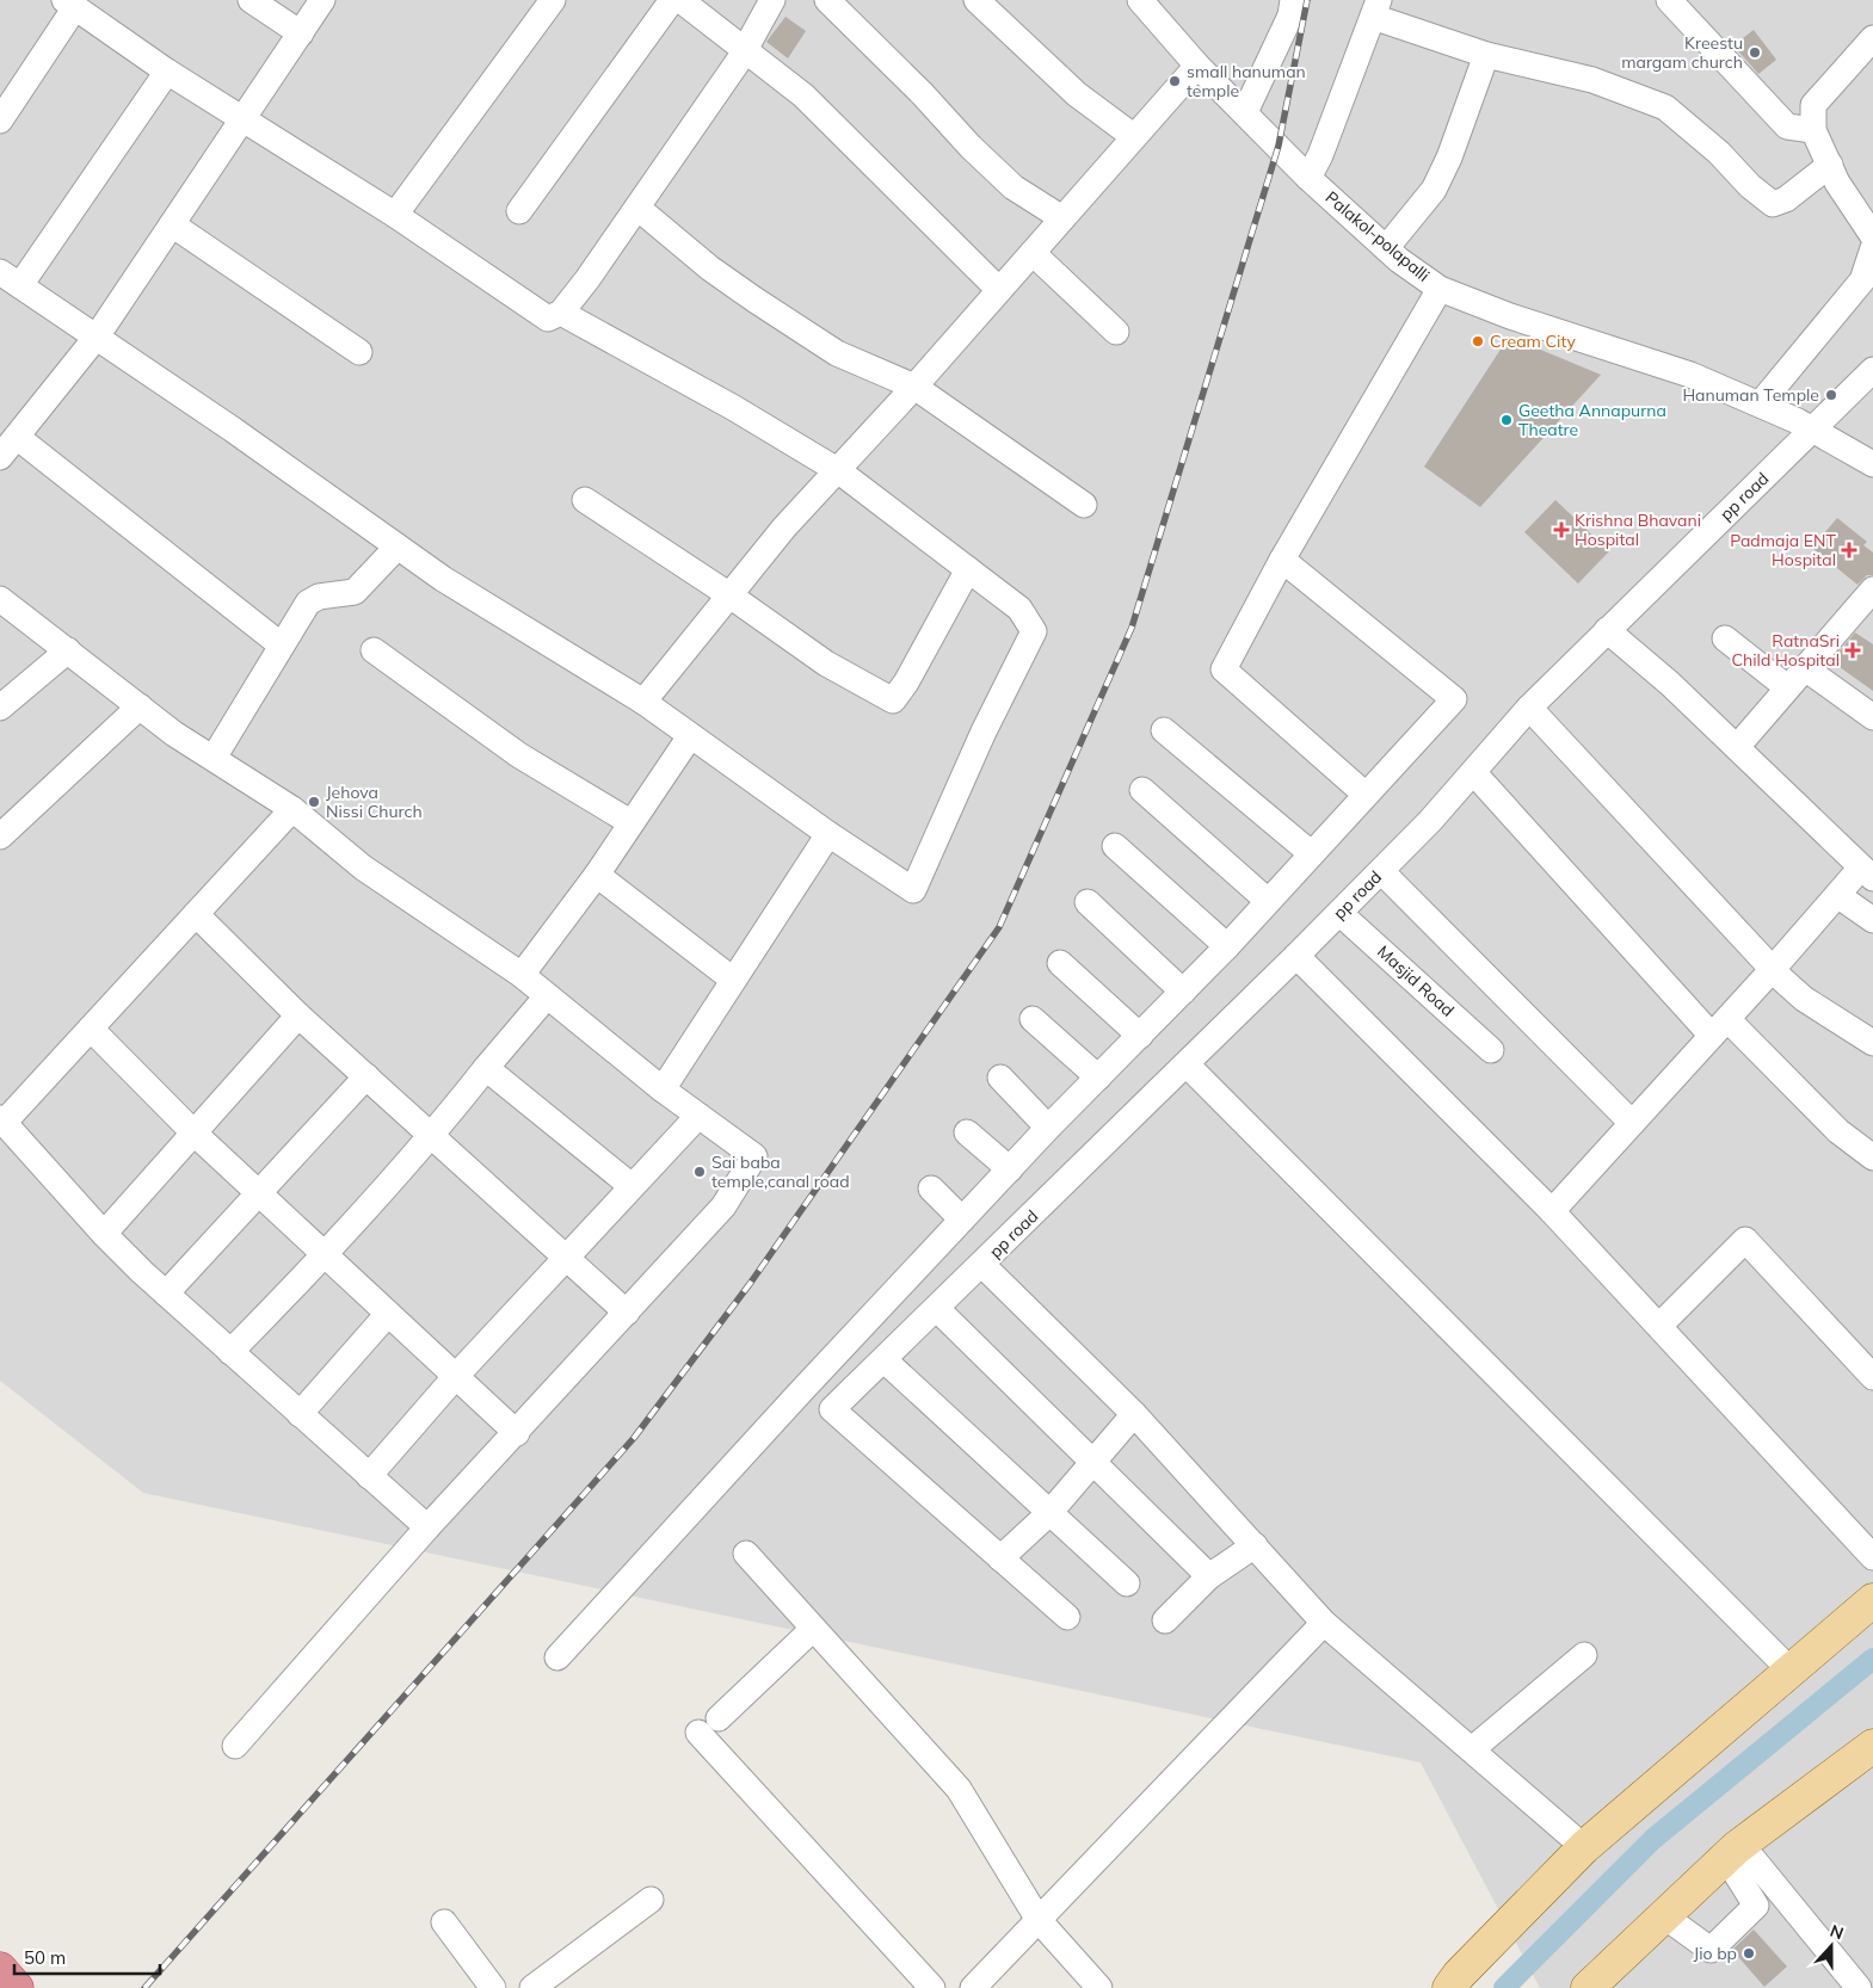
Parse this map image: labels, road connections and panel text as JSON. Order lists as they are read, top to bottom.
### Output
{
  "streets": {
    "street": ["Palakol-polapalli", "pp road", "Masjid Road"]
  },
  "crossings": [
    ["Palakol-polapalli", "pp road"],
    ["pp road", "Masjid Road"]
  ],
  "places": {
    "other": [
      "Kreestu margam church",
      "small hanuman temple",
      "Cream City",
      "Hanuman Temple",
      "Geetha Annapurna Theatre",
      "Jehova Nissi Church",
      "Sai baba temple,canal road",
      "Jio bp"
    ],
    "health": ["Krishna Bhavani Hospital", "Padmaja ENT Hospital", "RatnaSri Child Hospital"]
  },
  "scale_bar": "50 m",
  "north": "top"
}
